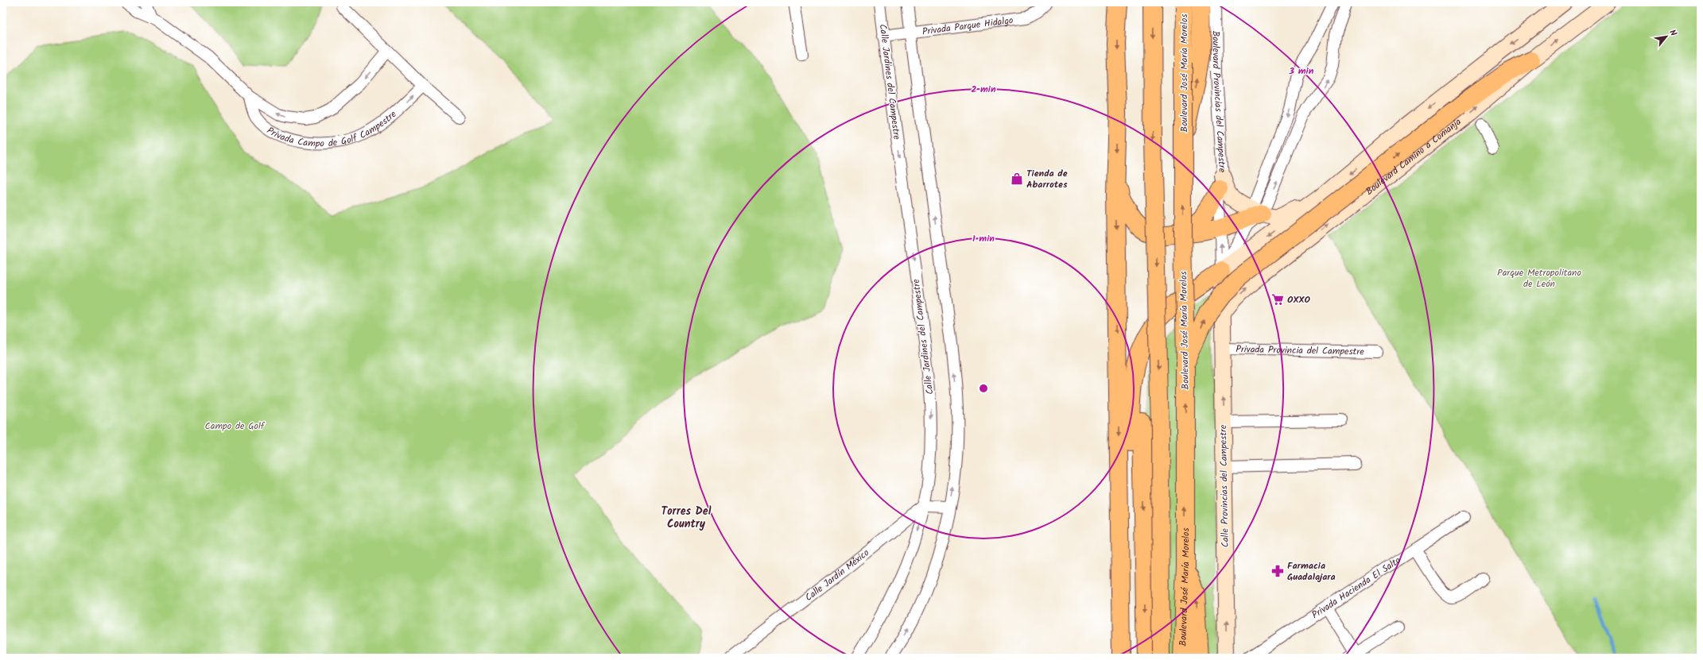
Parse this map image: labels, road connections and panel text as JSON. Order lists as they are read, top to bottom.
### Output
{
  "streets": {
    "main road": ["Boulevard José María Morelos"],
    "street": [
      "Privada Parque Hidalgo",
      "Calle Jardines del Campestre",
      "Boulevard Provincias del Campestre",
      "Privada Campo de Golf Campestre",
      "Boulevard Camino a Comanja",
      "Privada Provincia del Campestre",
      "Calle Provincias del Campestre",
      "Calle Jardín México",
      "Privada Hacienda El Salto"
    ]
  },
  "crossings": [
    ["Privada Parque Hidalgo", "Calle Jardines del Campestre"],
    ["Calle Jardines del Campestre", "Calle Jardín México"],
    ["Boulevard Provincias del Campestre", "Boulevard Camino a Comanja"],
    ["Boulevard Provincias del Campestre", "Calle Provincias del Campestre"],
    ["Boulevard Camino a Comanja", "Calle Provincias del Campestre"],
    ["Privada Provincia del Campestre", "Calle Provincias del Campestre"]
  ],
  "one_way": ["Calle Provincias del Campestre"],
  "districts": ["Torres Del Country"],
  "parks": ["Parque Metropolitano de León", "Campo de Golf"],
  "places": {
    "shop": ["Tienda de Abarrotes"],
    "supermarket": ["OXXO"],
    "pharmacy": ["Farmacia Guadalajara"]
  },
  "north": "top right",
  "rings": ["3 min", "2 min", "1 min"]
}
